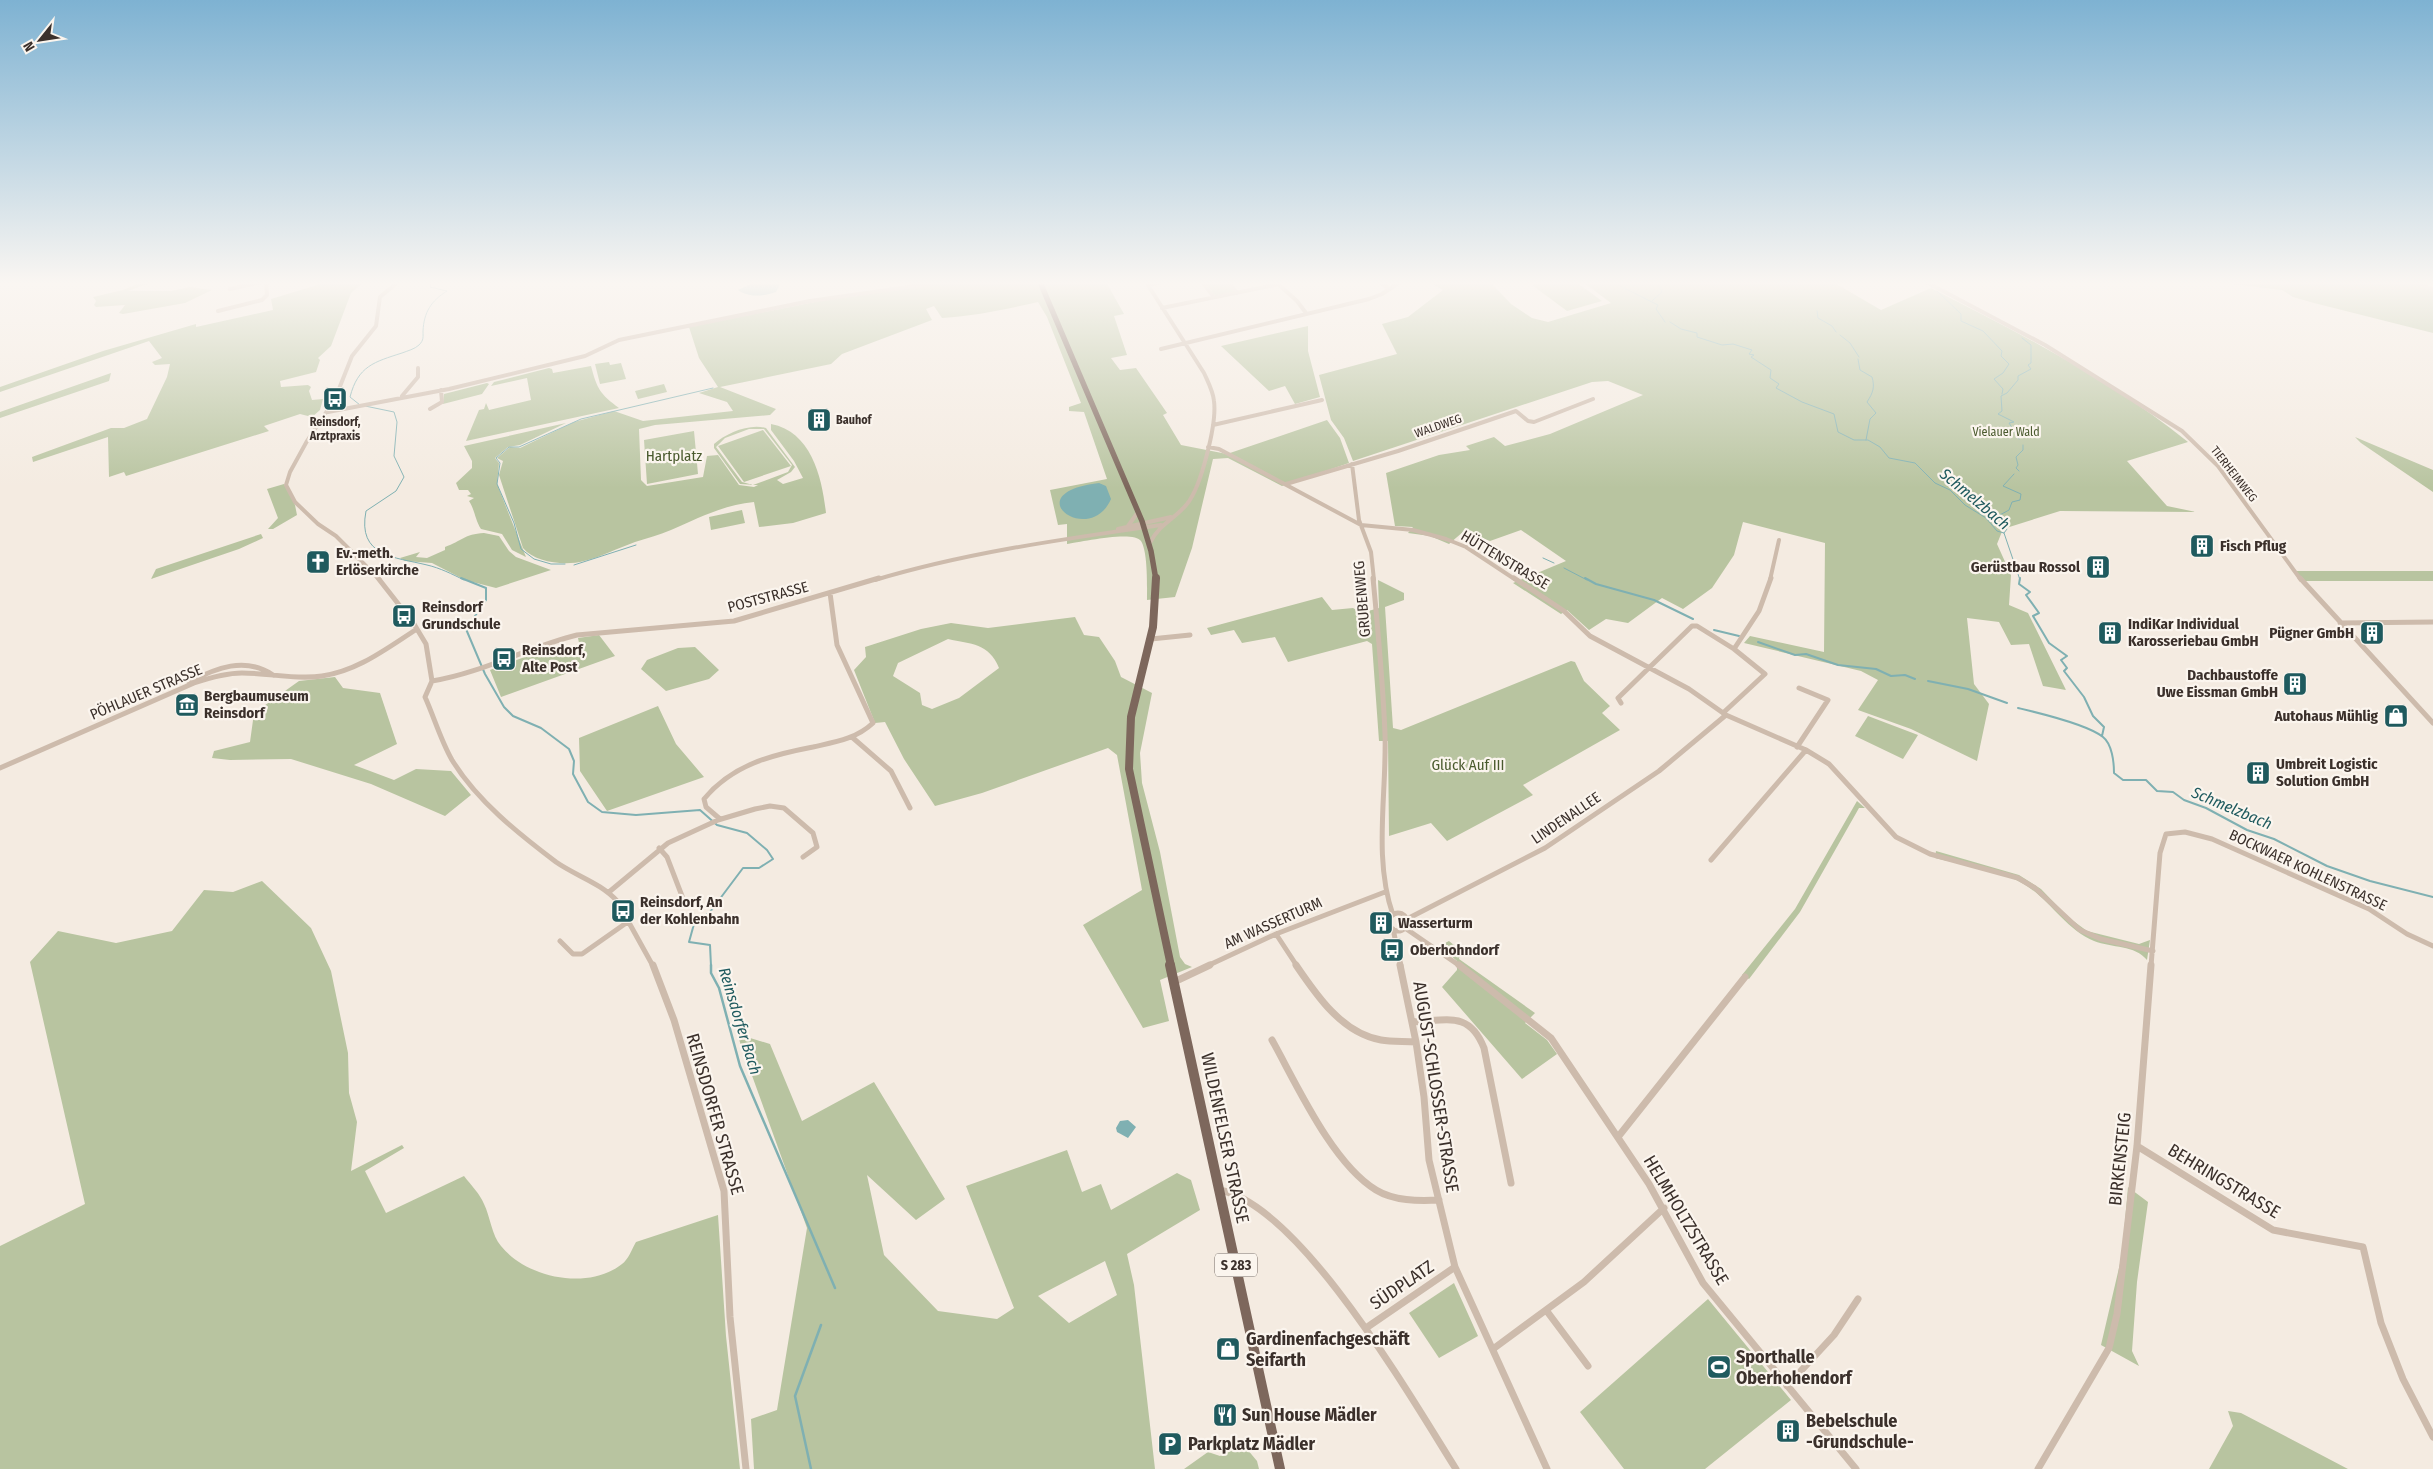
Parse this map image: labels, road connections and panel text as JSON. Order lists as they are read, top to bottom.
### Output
{
  "streets": {
    "main road": ["WILDENFELSER STRASSE", "S 283"],
    "street": [
      "WALDWEG",
      "TIERHEIMWEG",
      "HÜTTENSTRASSE",
      "POSTSTRASSE",
      "GRUBENWEG",
      "PÖHLAUER STRASSE",
      "LINDENALLEE",
      "BOCKWAER KOHLENSTRASSE",
      "AM WASSERTURM",
      "AUGUST-SCHLOSSER-STRASSE",
      "REINSDORFER STRASSE",
      "BIRKENSTEIG",
      "BEHRINGSTRASSE",
      "HELMHOLTZSTRASSE",
      "SÜDPLATZ"
    ]
  },
  "crossings": [
    ["WALDWEG", "HÜTTENSTRASSE"],
    ["WALDWEG", "GRUBENWEG"],
    ["HÜTTENSTRASSE", "GRUBENWEG"],
    ["HÜTTENSTRASSE", "LINDENALLEE"],
    ["HÜTTENSTRASSE", "BIRKENSTEIG"],
    ["POSTSTRASSE", "S 283"],
    ["GRUBENWEG", "AM WASSERTURM"],
    ["LINDENALLEE", "AUGUST-SCHLOSSER-STRASSE"],
    ["LINDENALLEE", "HELMHOLTZSTRASSE"],
    ["BOCKWAER KOHLENSTRASSE", "BIRKENSTEIG"],
    ["AM WASSERTURM", "WILDENFELSER STRASSE"],
    ["AUGUST-SCHLOSSER-STRASSE", "HELMHOLTZSTRASSE"],
    ["AUGUST-SCHLOSSER-STRASSE", "SÜDPLATZ"],
    ["WILDENFELSER STRASSE", "S 283"],
    ["BIRKENSTEIG", "BEHRINGSTRASSE"]
  ],
  "water": ["Schmelzbach", "Reinsdorfer Bach"],
  "parks": ["Vielauer Wald", "Hartplatz", "Glück Auf III"],
  "places": {
    "bus stop": [
      "Reinsdorf, Arztpraxis",
      "Reinsdorf Grundschule",
      "Reinsdorf, Alte Post",
      "Reinsdorf, An der Kohlenbahn",
      "Oberhohndorf"
    ],
    "building": [
      "Bauhof",
      "Fisch Pflug",
      "Gerüstbau Rossol",
      "IndiKar Individual Karosseriebau GmbH",
      "Pügner GmbH",
      "Dachbaustoffe Uwe Eissman GmbH",
      "Umbreit Logistic Solution GmbH",
      "Wasserturm",
      "Bebelschule -Grundschule-"
    ],
    "church": ["Ev.-meth. Erlöserkirche"],
    "museum": ["Bergbaumuseum Reinsdorf"],
    "shop": ["Autohaus Mühlig", "Gardinenfachgeschäft Seifarth"],
    "sports": ["Sporthalle Oberhohendorf"],
    "restaurant": ["Sun House Mädler"],
    "parking": ["Parkplatz Mädler"]
  },
  "north": "bottom left"
}
